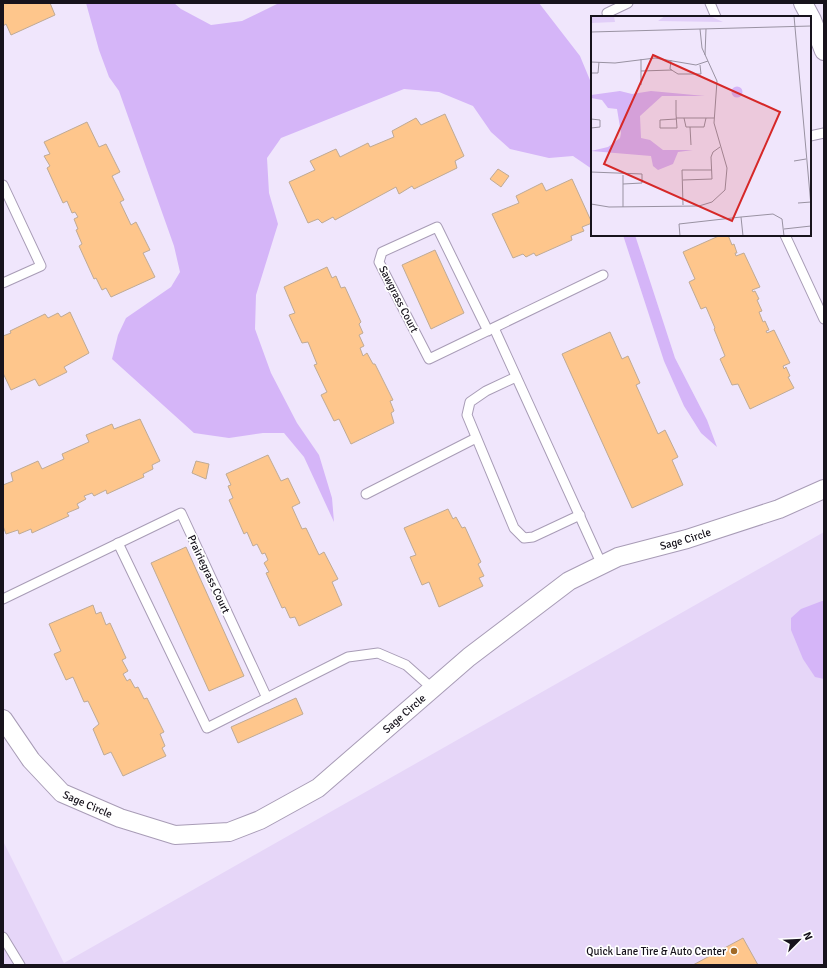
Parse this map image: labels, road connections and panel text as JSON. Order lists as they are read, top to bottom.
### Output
{
  "streets": {
    "street": ["Sage Circle"],
    "lane": ["Sawgrass Court", "Prairiegrass Court"]
  },
  "crossings": [
    ["Sawgrass Court", "Sage Circle"]
  ],
  "places": ["Quick Lane Tire & Auto Center"],
  "north": "top right"
}
